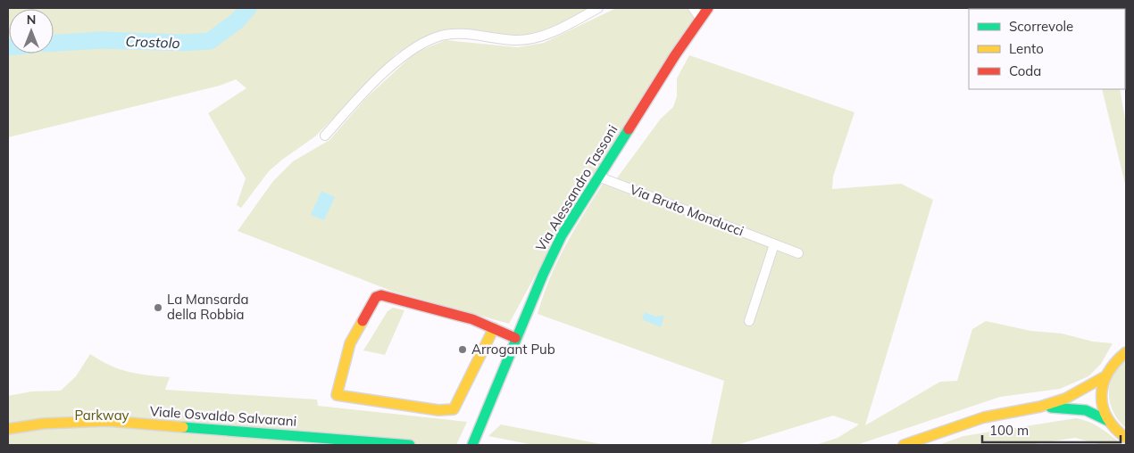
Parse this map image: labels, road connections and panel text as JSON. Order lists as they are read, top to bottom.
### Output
{
  "streets": {
    "street": ["Via Alessandro Tassoni", "Via Bruto Monducci", "Viale Osvaldo Salvarani"]
  },
  "crossings": [
    ["Via Alessandro Tassoni", "Via Bruto Monducci"]
  ],
  "water": ["Crostolo"],
  "parks": ["Parkway"],
  "places": ["La Mansarda della Robbia", "Arrogant Pub"],
  "legend": ["Scorrevole", "Lento", "Coda"],
  "scale_bar": "100 m",
  "north": "top"
}
